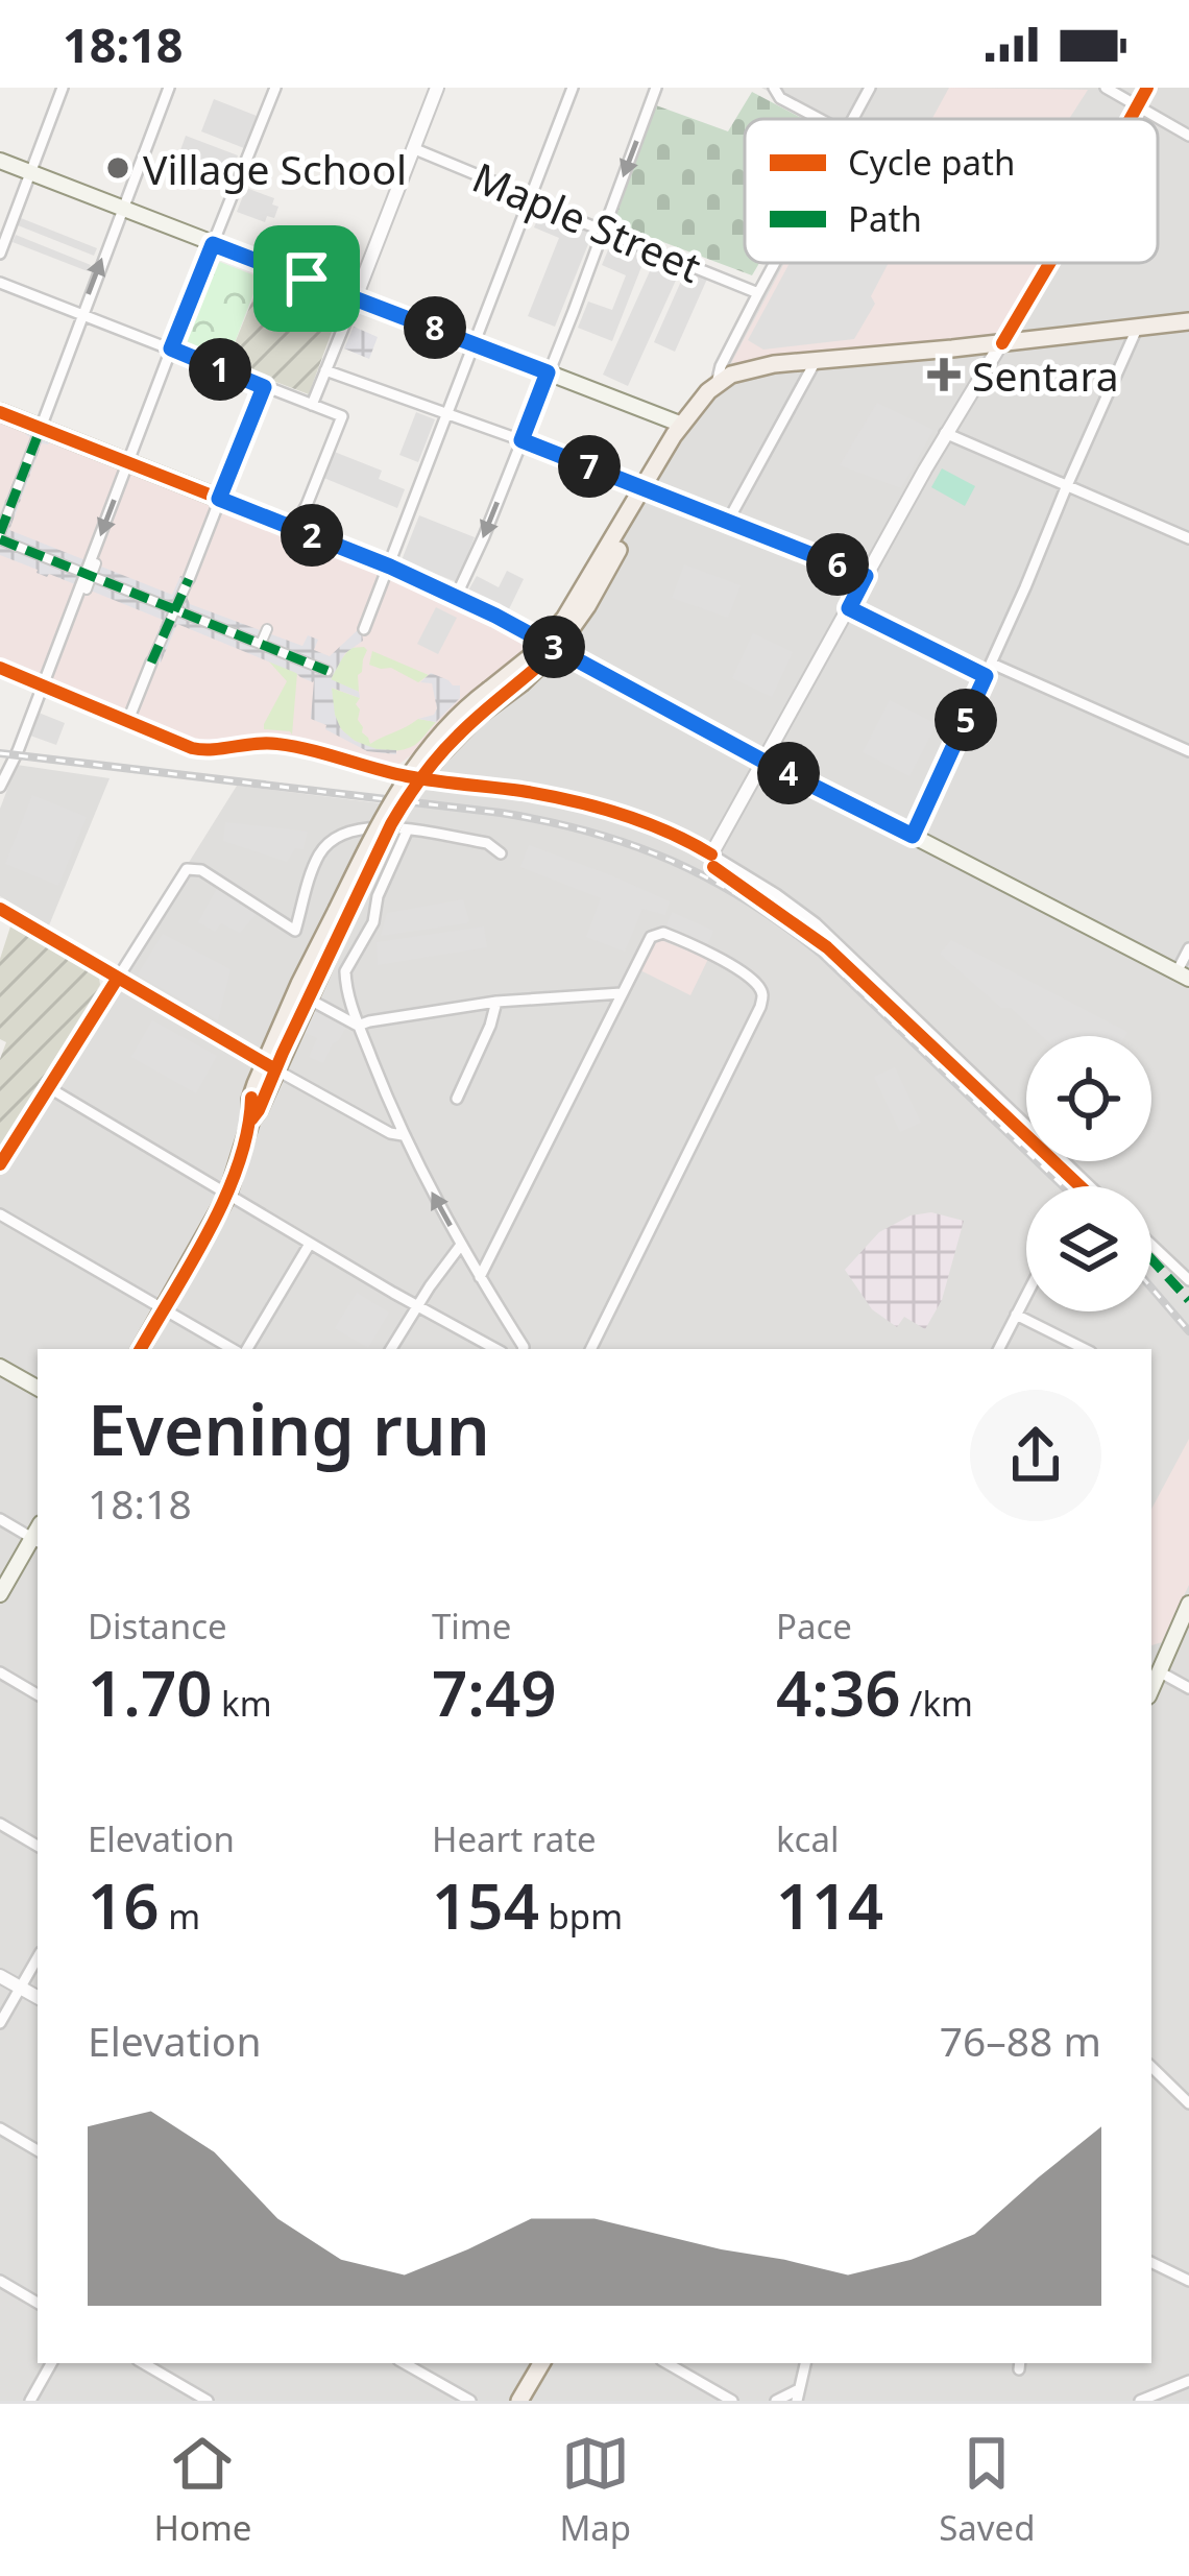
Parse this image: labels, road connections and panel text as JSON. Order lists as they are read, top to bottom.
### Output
{
  "streets": {
    "street": ["Maple Street"]
  },
  "places": {
    "other": ["Village School"],
    "health": ["Sentara"]
  },
  "legend": ["Cycle path", "Path"],
  "page": {
    "status": "18:18",
    "pins": [
      "8",
      "1",
      "7",
      "2",
      "6",
      "3",
      "5",
      "4"
    ],
    "heading": ["Evening run", "18:18"],
    "stats": [
      ["Distance", "1.70 km"],
      ["Time", "7:49"],
      ["Pace", "4:36 /km"],
      ["Elevation", "16 m"],
      ["Heart rate", "154 bpm"],
      ["kcal", "114"]
    ],
    "chart": ["Elevation", "76–88 m"],
    "tabs": ["Home", "Map", "Saved"]
  }
}
